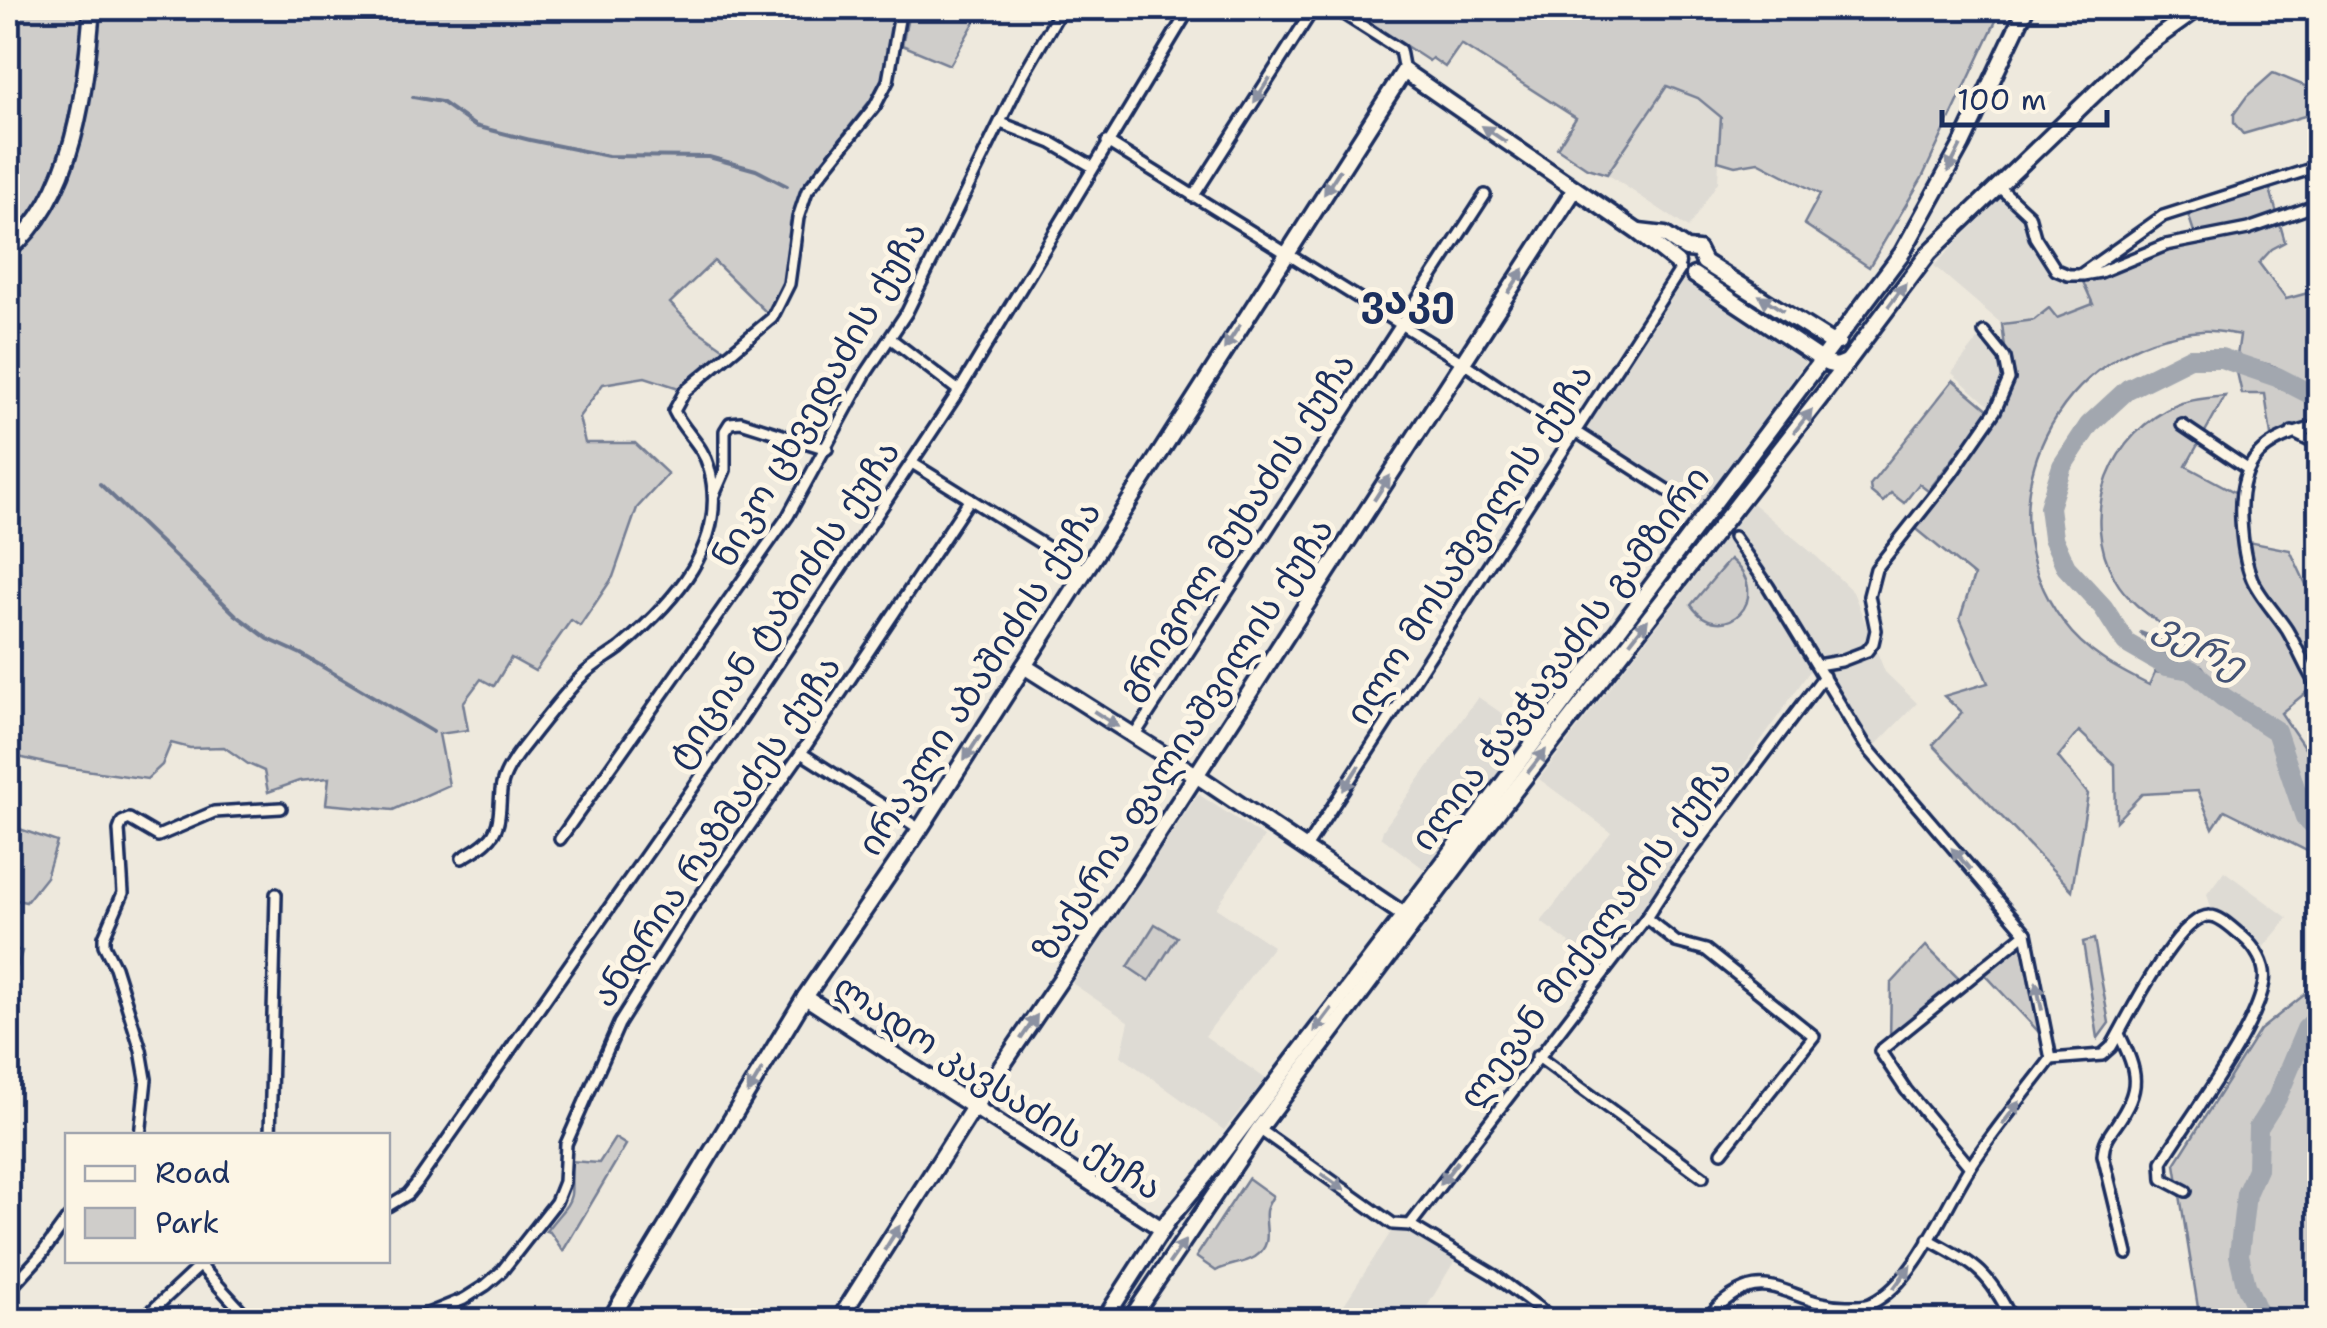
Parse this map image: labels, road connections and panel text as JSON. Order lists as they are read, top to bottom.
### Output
{
  "streets": {
    "street": [
      "ნიკო ცხვედაძის ქუჩა",
      "გრიგოლ მუხაძის ქუჩა",
      "ილო მოსაშვილის ქუჩა",
      "ტიციან ტაბიძის ქუჩა",
      "ილია ჭავჭავაძის გამზირი",
      "ირაკლი აბაშიძის ქუჩა",
      "ზაქარია ფალიაშვილის ქუჩა",
      "ანდრია რაზმაძეს ქუჩა",
      "ლევან მიქელაძის ქუჩა",
      "ლადო კავსაძის ქუჩა"
    ]
  },
  "crossings": [
    ["ილია ჭავჭავაძის გამზირი", "ლადო კავსაძის ქუჩა"],
    ["ირაკლი აბაშიძის ქუჩა", "ლადო კავსაძის ქუჩა"],
    ["ზაქარია ფალიაშვილის ქუჩა", "ლადო კავსაძის ქუჩა"]
  ],
  "one_way": ["ილო მოსაშვილის ქუჩა", "ირაკლი აბაშიძის ქუჩა", "ზაქარია ფალიაშვილის ქუჩა"],
  "districts": ["ვაკე"],
  "water": ["ვერე"],
  "legend": ["Road", "Park"],
  "scale_bar": "100 m"
}
